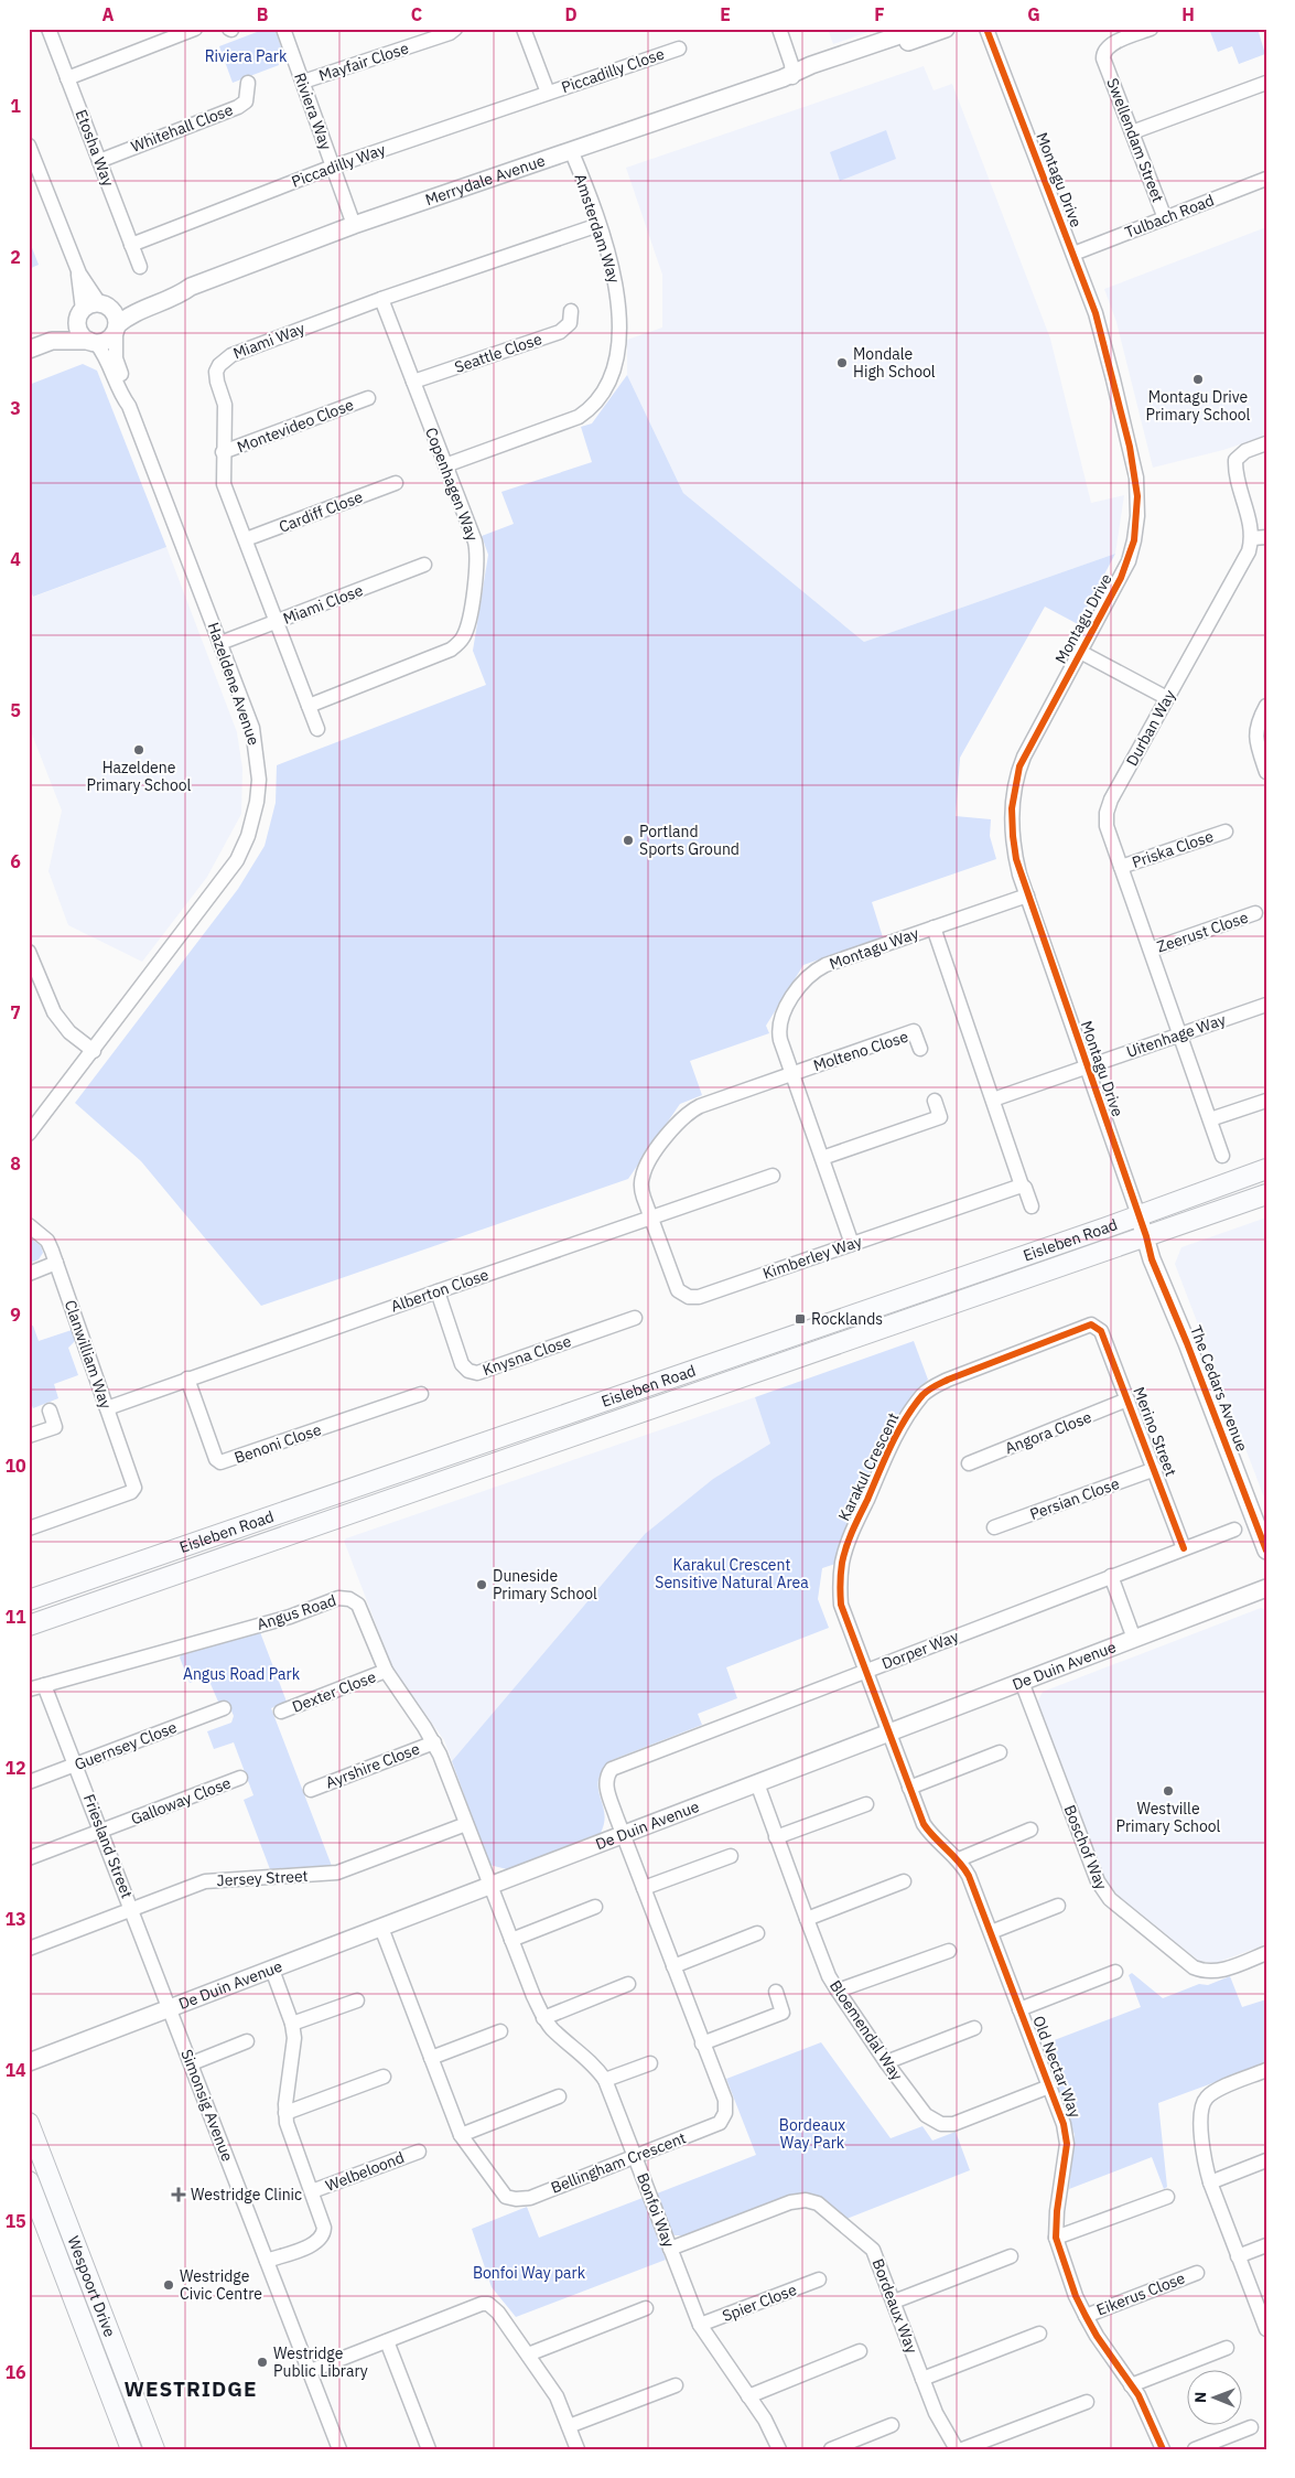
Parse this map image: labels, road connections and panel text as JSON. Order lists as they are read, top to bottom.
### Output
{
  "streets": {
    "main road": ["Eisleben Road", "Wespoort Drive"],
    "street": [
      "Mayfair Close",
      "Piccadilly Close",
      "Riviera Way",
      "Whitehall Close",
      "Swellendam Street",
      "Etosha Way",
      "Piccadilly Way",
      "Merrydale Avenue",
      "Montagu Drive",
      "Tulbach Road",
      "Amsterdam Way",
      "Miami Way",
      "Seattle Close",
      "Montevideo Close",
      "Copenhagen Way",
      "Cardiff Close",
      "Miami Close",
      "Hazeldene Avenue",
      "Durban Way",
      "Priska Close",
      "Zeerust Close",
      "Montagu Way",
      "Uitenhage Way",
      "Molteno Close",
      "Kimberley Way",
      "Alberton Close",
      "Clanwilliam Way",
      "Knysna Close",
      "The Cedars Avenue",
      "Merino Street",
      "Angora Close",
      "Benoni Close",
      "Karakul Crescent",
      "Persian Close",
      "Angus Road",
      "Dorper Way",
      "De Duin Avenue",
      "Dexter Close",
      "Guernsey Close",
      "Ayrshire Close",
      "Galloway Close",
      "Friesland Street",
      "Boschof Way",
      "Jersey Street",
      "Bloemendal Way",
      "Old Nectar Way",
      "Simonsig Avenue",
      "Bellingham Crescent",
      "Welbeloond",
      "Bonfoi Way",
      "Eikerus Close",
      "Spier Close",
      "Bordeaux Way"
    ]
  },
  "crossings": [
    ["Mayfair Close", "Riviera Way"],
    ["Piccadilly Close", "Piccadilly Way"],
    ["Riviera Way", "Piccadilly Way"],
    ["Riviera Way", "Merrydale Avenue"],
    ["Whitehall Close", "Etosha Way"],
    ["Swellendam Street", "Tulbach Road"],
    ["Etosha Way", "Piccadilly Way"],
    ["Merrydale Avenue", "Amsterdam Way"],
    ["Merrydale Avenue", "Hazeldene Avenue"],
    ["Montagu Drive", "Tulbach Road"],
    ["Montagu Drive", "Montagu Way"],
    ["Montagu Drive", "Uitenhage Way"],
    ["Montagu Drive", "Eisleben Road"],
    ["Montagu Drive", "The Cedars Avenue"],
    ["Amsterdam Way", "Miami Way"],
    ["Amsterdam Way", "Copenhagen Way"],
    ["Miami Way", "Montevideo Close"],
    ["Miami Way", "Copenhagen Way"],
    ["Miami Way", "Cardiff Close"],
    ["Miami Way", "Miami Close"],
    ["Seattle Close", "Copenhagen Way"],
    ["Miami Close", "Hazeldene Avenue"],
    ["Durban Way", "Priska Close"],
    ["Durban Way", "Zeerust Close"],
    ["Durban Way", "Uitenhage Way"],
    ["Montagu Way", "Molteno Close"],
    ["Montagu Way", "Kimberley Way"],
    ["Eisleben Road", "The Cedars Avenue"],
    ["Kimberley Way", "Alberton Close"],
    ["Alberton Close", "Clanwilliam Way"],
    ["Alberton Close", "Knysna Close"],
    ["Alberton Close", "Benoni Close"],
    ["Merino Street", "Angora Close"],
    ["Merino Street", "Karakul Crescent"],
    ["Merino Street", "Persian Close"],
    ["Merino Street", "Dorper Way"],
    ["Karakul Crescent", "Dorper Way"],
    ["Karakul Crescent", "De Duin Avenue"],
    ["Karakul Crescent", "Old Nectar Way"],
    ["Angus Road", "De Duin Avenue"],
    ["Angus Road", "Dexter Close"],
    ["Angus Road", "Ayrshire Close"],
    ["Angus Road", "Friesland Street"],
    ["Angus Road", "Jersey Street"],
    ["Angus Road", "Bonfoi Way"],
    ["Dorper Way", "De Duin Avenue"],
    ["Dorper Way", "Bellingham Crescent"],
    ["De Duin Avenue", "Friesland Street"],
    ["De Duin Avenue", "Boschof Way"],
    ["De Duin Avenue", "Bloemendal Way"],
    ["De Duin Avenue", "Old Nectar Way"],
    ["De Duin Avenue", "Simonsig Avenue"],
    ["De Duin Avenue", "Bellingham Crescent"],
    ["De Duin Avenue", "Bonfoi Way"],
    ["Guernsey Close", "Friesland Street"],
    ["Galloway Close", "Friesland Street"],
    ["Friesland Street", "Jersey Street"],
    ["Friesland Street", "Simonsig Avenue"],
    ["Bloemendal Way", "Old Nectar Way"],
    ["Old Nectar Way", "Eikerus Close"],
    ["Bellingham Crescent", "Bonfoi Way"],
    ["Bonfoi Way", "Spier Close"],
    ["Bonfoi Way", "Bordeaux Way"]
  ],
  "districts": ["WESTRIDGE"],
  "parks": [
    "Riviera Park",
    "Karakul Crescent Sensitive Natural Area",
    "Angus Road Park",
    "Bordeaux Way Park",
    "Bonfoi Way park"
  ],
  "places": {
    "other": [
      "Mondale High School",
      "Montagu Drive Primary School",
      "Hazeldene Primary School",
      "Portland Sports Ground",
      "Duneside Primary School",
      "Westville Primary School",
      "Westridge Civic Centre",
      "Westridge Public Library"
    ],
    "transit": ["Rocklands"],
    "health": ["Westridge Clinic"]
  },
  "north": "left",
  "grid": {
    "columns": [
      "A",
      "B",
      "C",
      "D",
      "E",
      "F",
      "G",
      "H"
    ],
    "rows": [
      "1",
      "2",
      "3",
      "4",
      "5",
      "6",
      "7",
      "8",
      "9",
      "10",
      "11",
      "12",
      "13",
      "14",
      "15",
      "16"
    ]
  }
}
